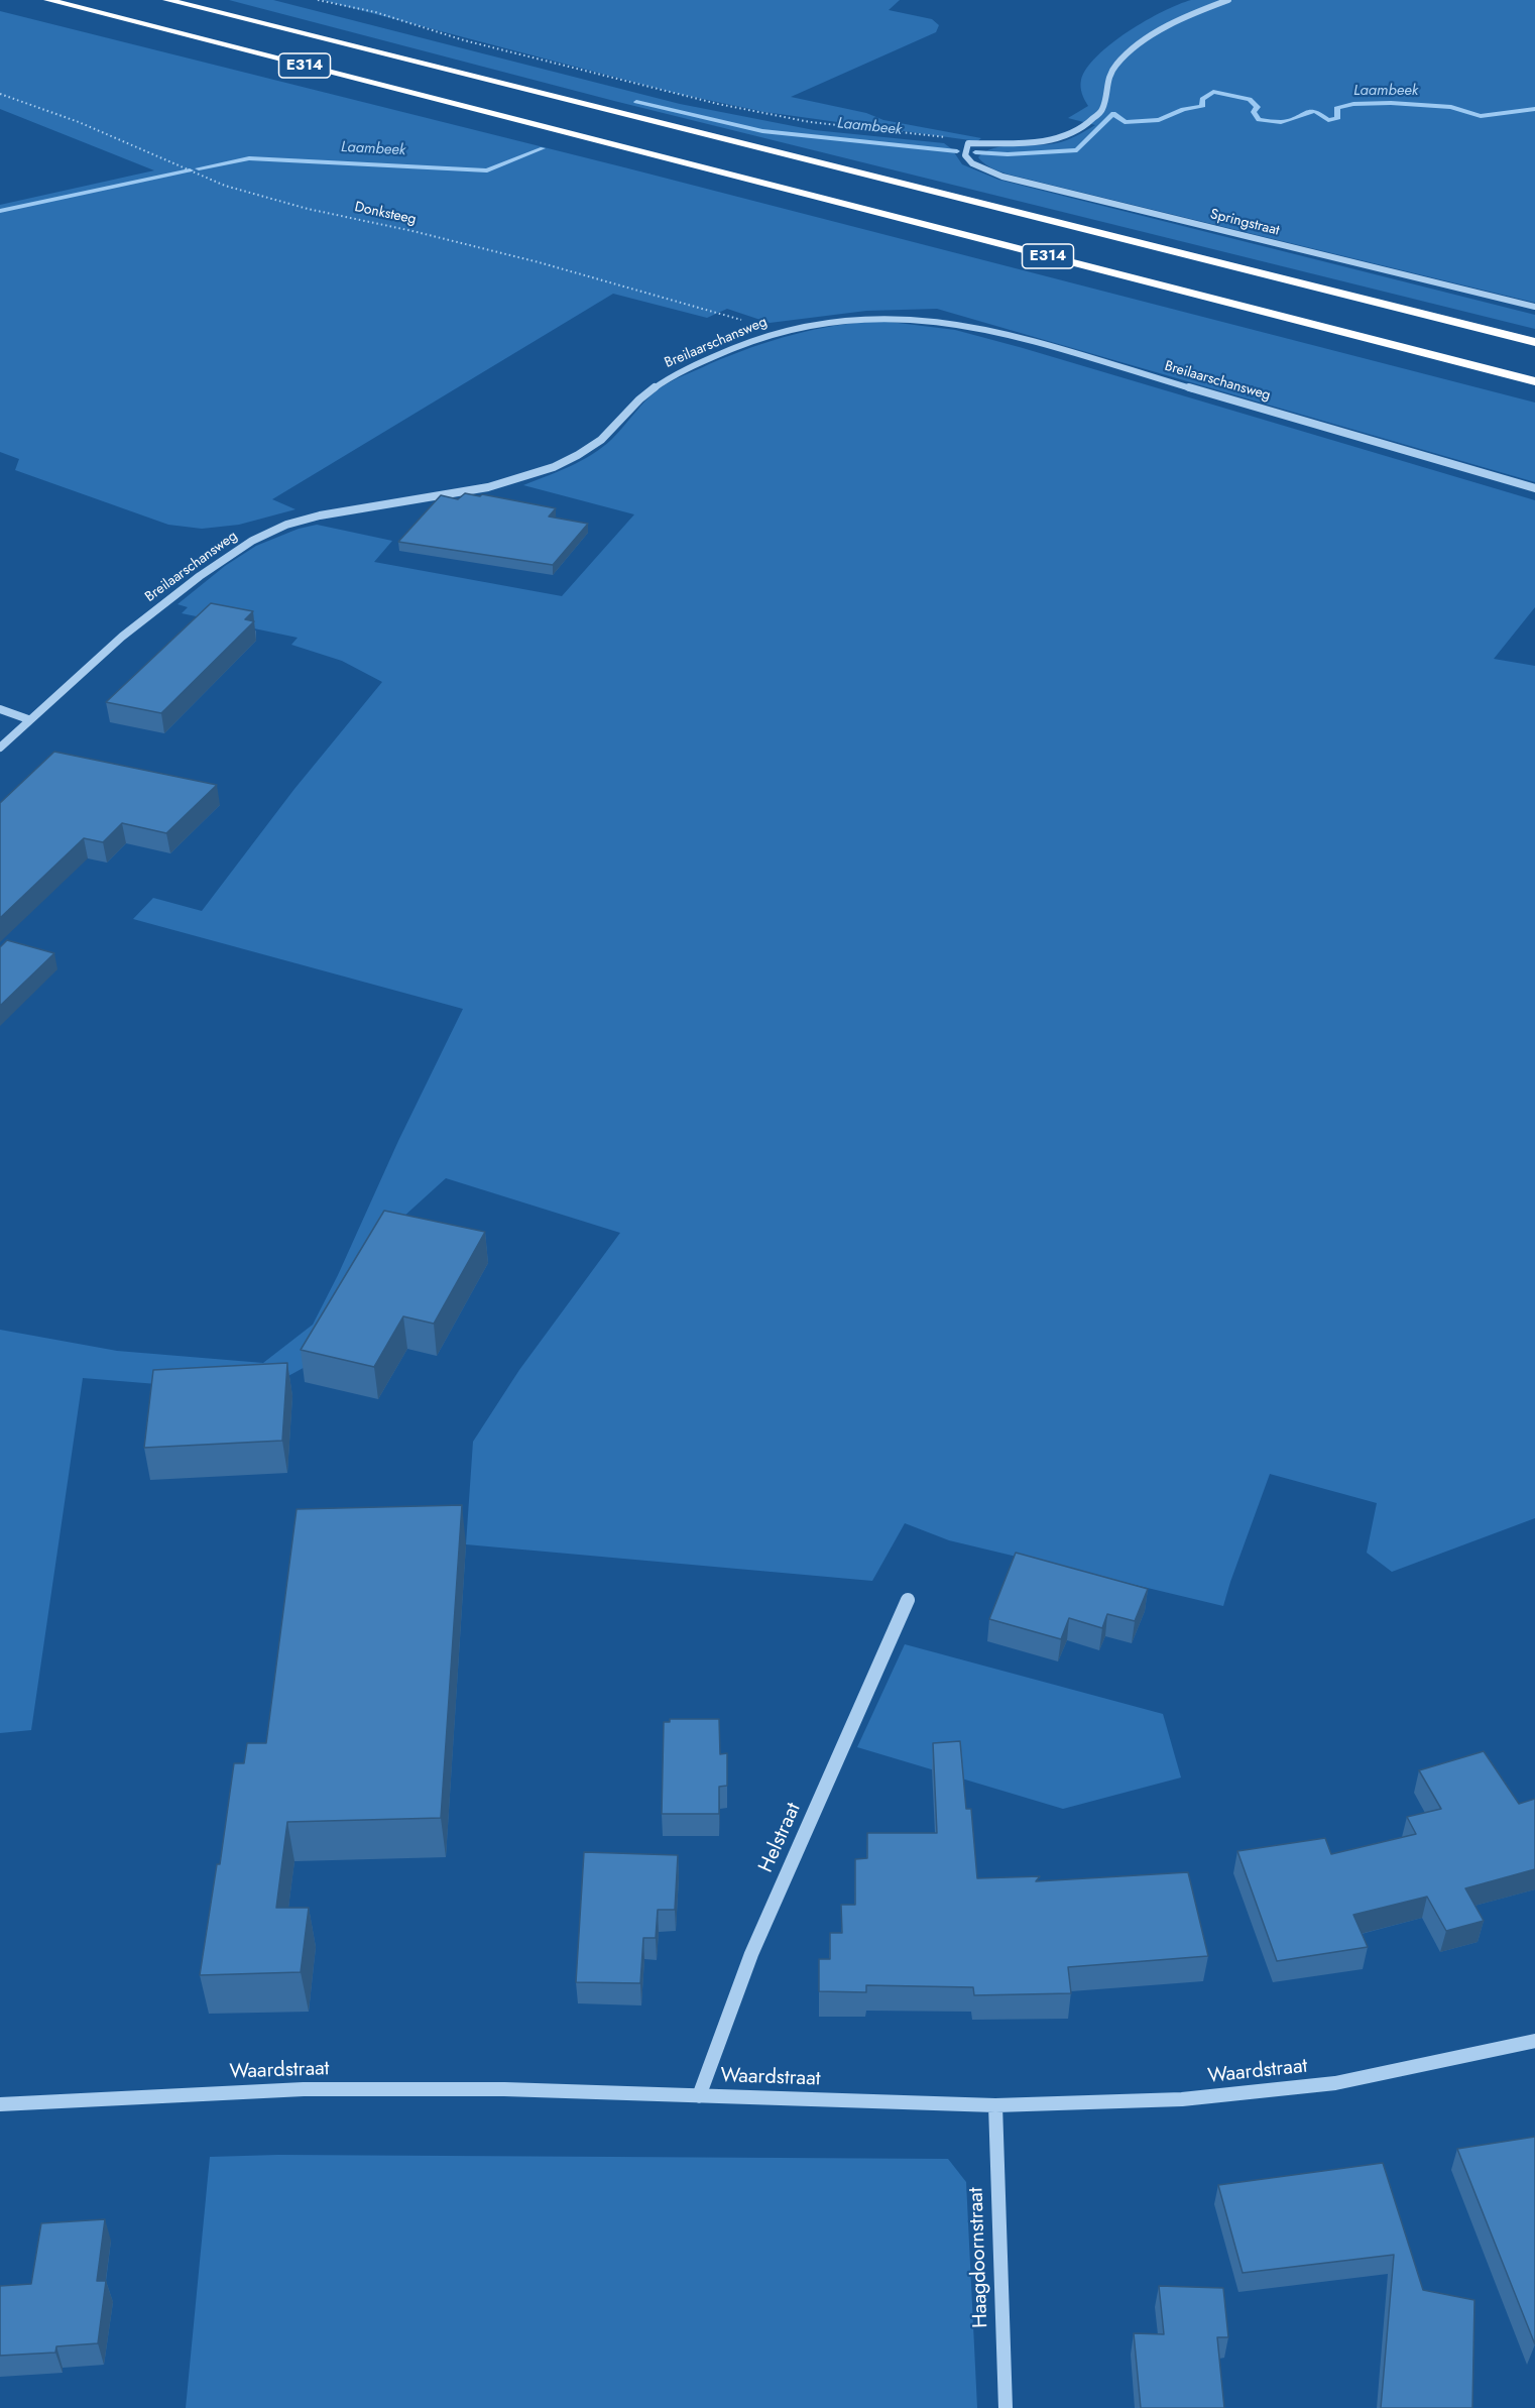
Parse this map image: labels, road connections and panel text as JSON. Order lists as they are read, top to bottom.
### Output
{
  "streets": {
    "highway": ["E314"],
    "street": [
      "Springstraat",
      "Breilaarschansweg",
      "Helstraat",
      "Waardstraat",
      "Haagdoornstraat"
    ],
    "path": ["Donksteeg"]
  },
  "crossings": [
    ["Donksteeg", "Breilaarschansweg"],
    ["Helstraat", "Waardstraat"],
    ["Waardstraat", "Haagdoornstraat"]
  ],
  "water": ["Laambeek"]
}
